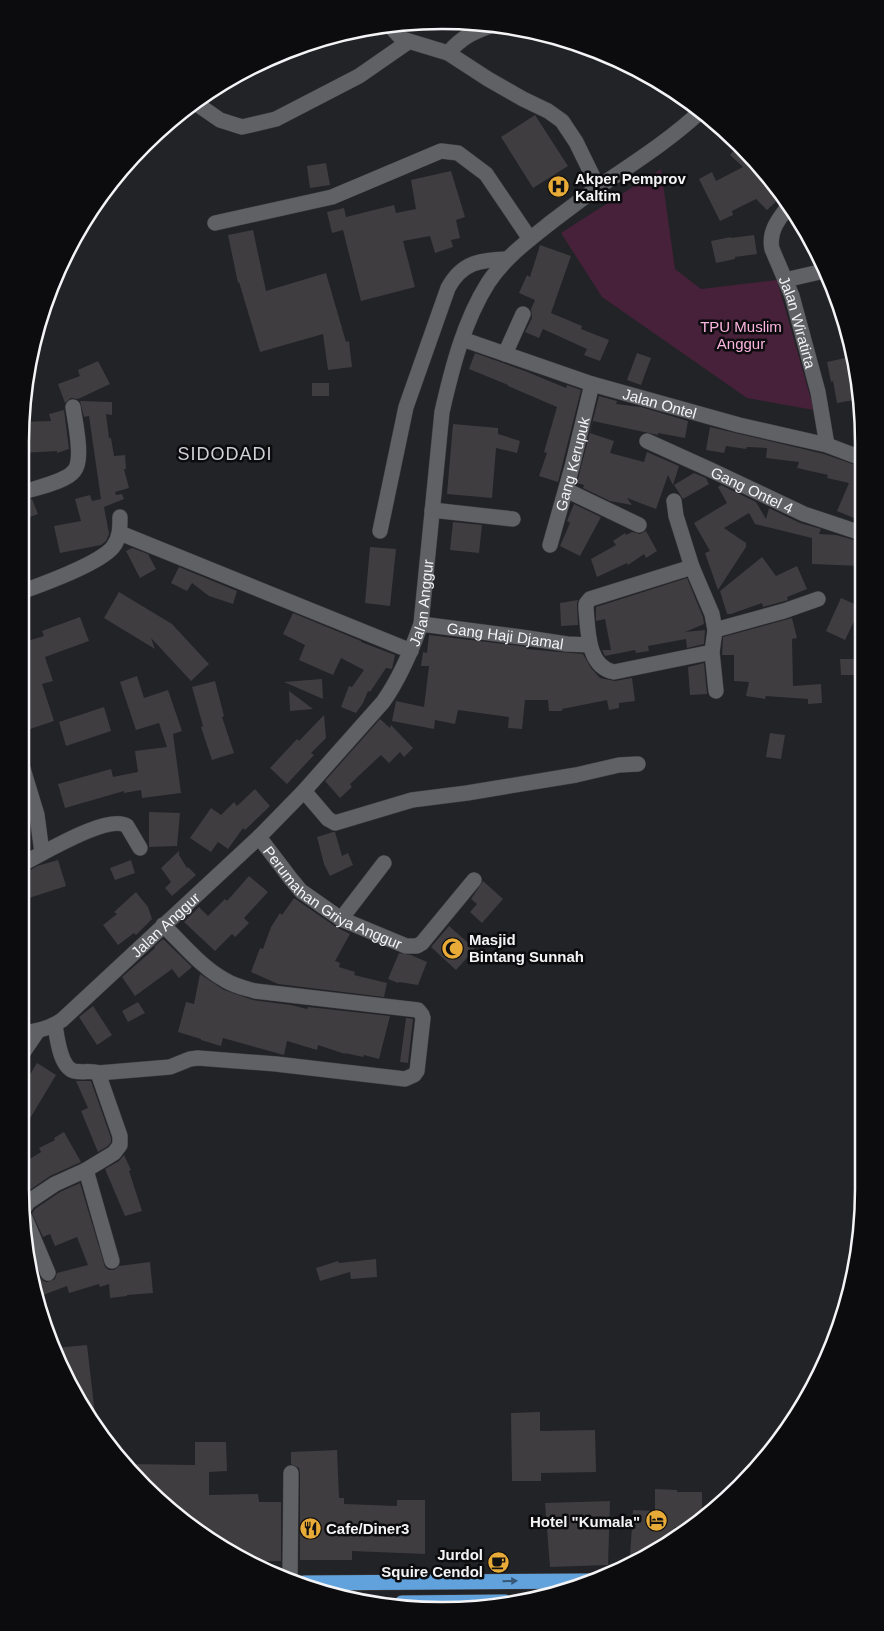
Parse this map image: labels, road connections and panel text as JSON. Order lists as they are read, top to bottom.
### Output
{
  "streets": {
    "street": [
      "Jalan Wiratirta",
      "Jalan Ontel",
      "Gang Kerupuk",
      "Gang Ontel 4",
      "Jalan Anggur",
      "Gang Haji Djamal",
      "Perumahan Griya Anggur"
    ]
  },
  "crossings": [
    ["Jalan Wiratirta", "Jalan Ontel"],
    ["Jalan Ontel", "Gang Kerupuk"],
    ["Jalan Ontel", "Jalan Anggur"],
    ["Jalan Anggur", "Gang Haji Djamal"],
    ["Jalan Anggur", "Perumahan Griya Anggur"]
  ],
  "districts": ["SIDODADI"],
  "parks": ["TPU Muslim Anggur"],
  "places": {
    "hospital": ["Akper Pemprov Kaltim"],
    "mosque": ["Masjid Bintang Sunnah"],
    "hotel": ["Hotel \"Kumala\""],
    "restaurant": ["Cafe/Diner3"],
    "cafe": ["Jurdol Squire Cendol"]
  }
}
